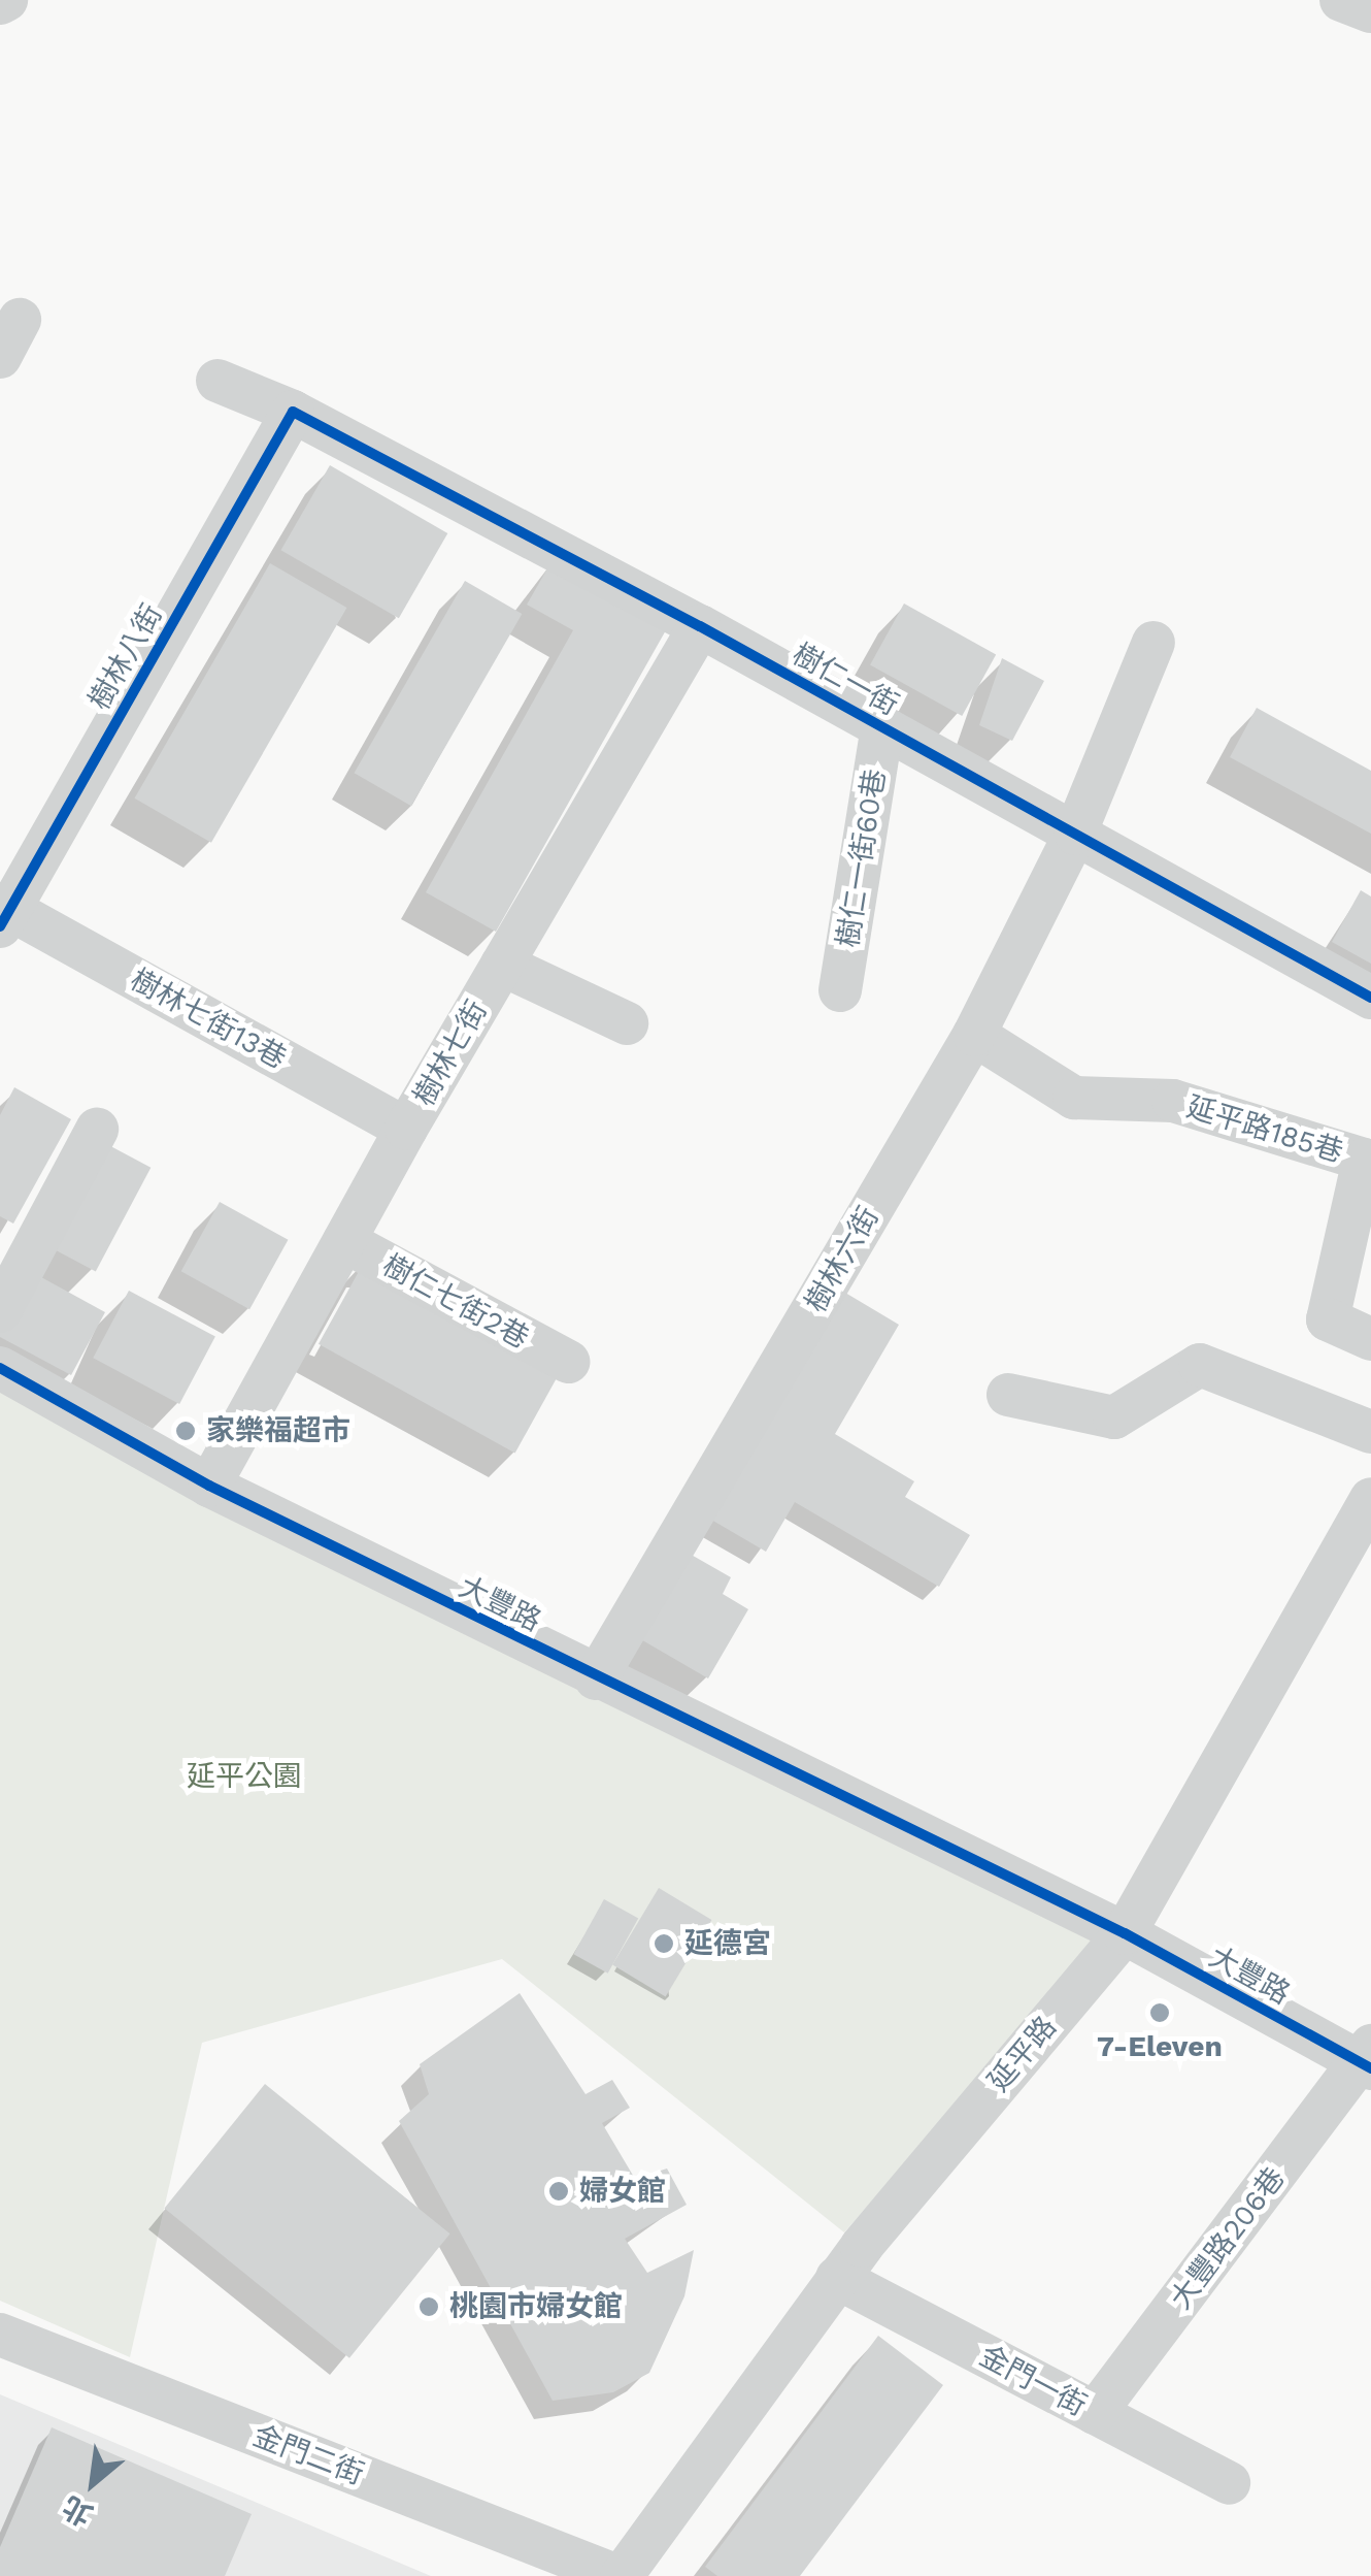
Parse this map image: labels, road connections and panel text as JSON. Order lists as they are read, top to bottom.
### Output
{
  "streets": {
    "street": [
      "樹林八街",
      "樹仁一街",
      "樹仁一街60巷",
      "樹林七街13巷",
      "樹林七街",
      "延平路185巷",
      "樹林六街",
      "樹仁七街2巷",
      "大豐路",
      "延平路",
      "大豐路206巷",
      "金門一街",
      "金門二街"
    ]
  },
  "crossings": [
    ["樹林八街", "樹仁一街"],
    ["樹林八街", "樹林七街13巷"],
    ["樹仁一街", "樹仁一街60巷"],
    ["樹仁一街", "樹林七街"],
    ["樹仁一街", "樹林六街"],
    ["樹林七街13巷", "樹林七街"],
    ["樹林七街", "樹仁七街2巷"],
    ["樹林七街", "大豐路"],
    ["延平路185巷", "樹林六街"],
    ["樹林六街", "大豐路"],
    ["大豐路", "延平路"],
    ["大豐路", "大豐路206巷"],
    ["延平路", "金門一街"],
    ["延平路", "金門二街"],
    ["大豐路206巷", "金門一街"]
  ],
  "parks": ["延平公園"],
  "places": [
    "家樂福超市",
    "延德宮",
    "7-Eleven",
    "婦女館",
    "桃園市婦女館"
  ],
  "north": "bottom left"
}
